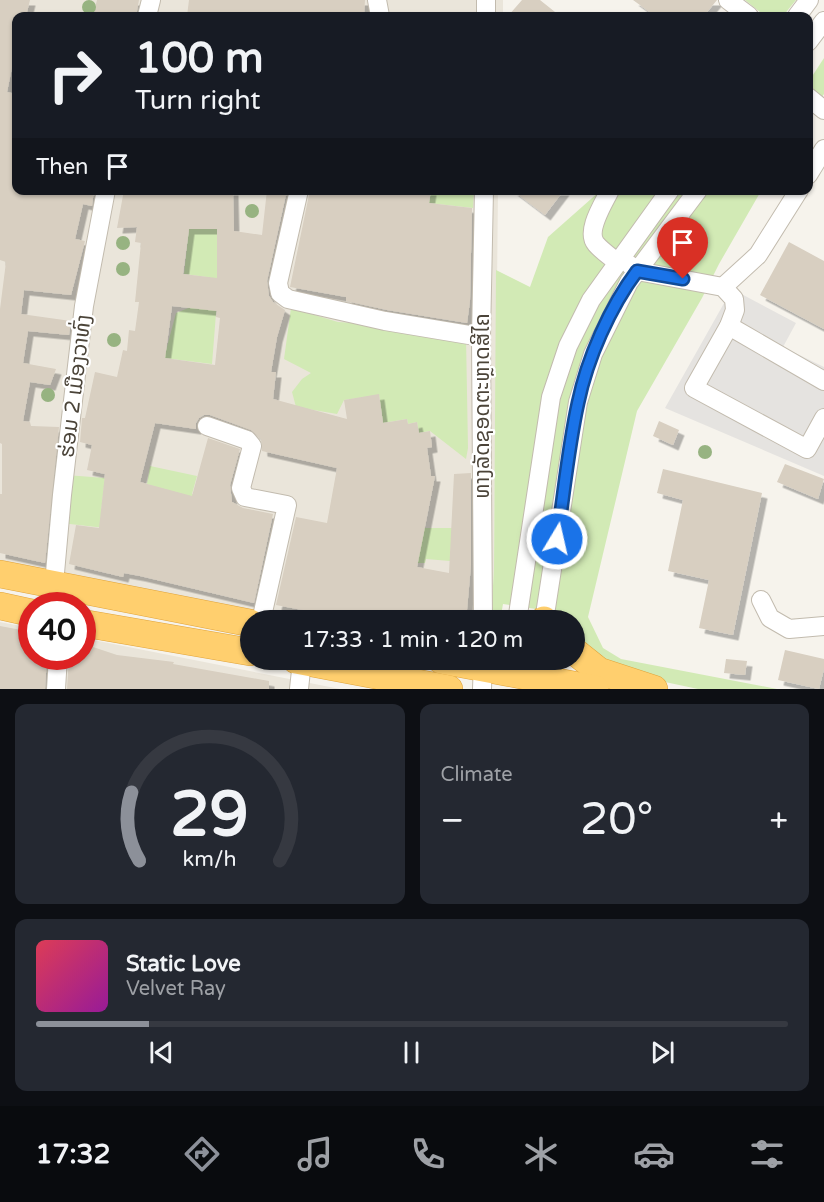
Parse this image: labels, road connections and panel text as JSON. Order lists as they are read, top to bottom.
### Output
{
  "streets": {
    "street": ["ຮ່ອມ 2 ເມືອງວາທົ່ງ", "ທາງລັດຊອດຕະຫຼາດສີໄຄ"]
  },
  "page": {
    "turn": ["100 m", "Turn right"],
    "then": "Then",
    "limit": "40",
    "trip": "17:33 · 1 min · 120 m",
    "tile": "Climate",
    "heat": ["−", "20°", "+"],
    "song": ["Static Love", "Velvet Ray"],
    "tabs": "17:32",
    "gauge": ["29", "km/h"]
  }
}
